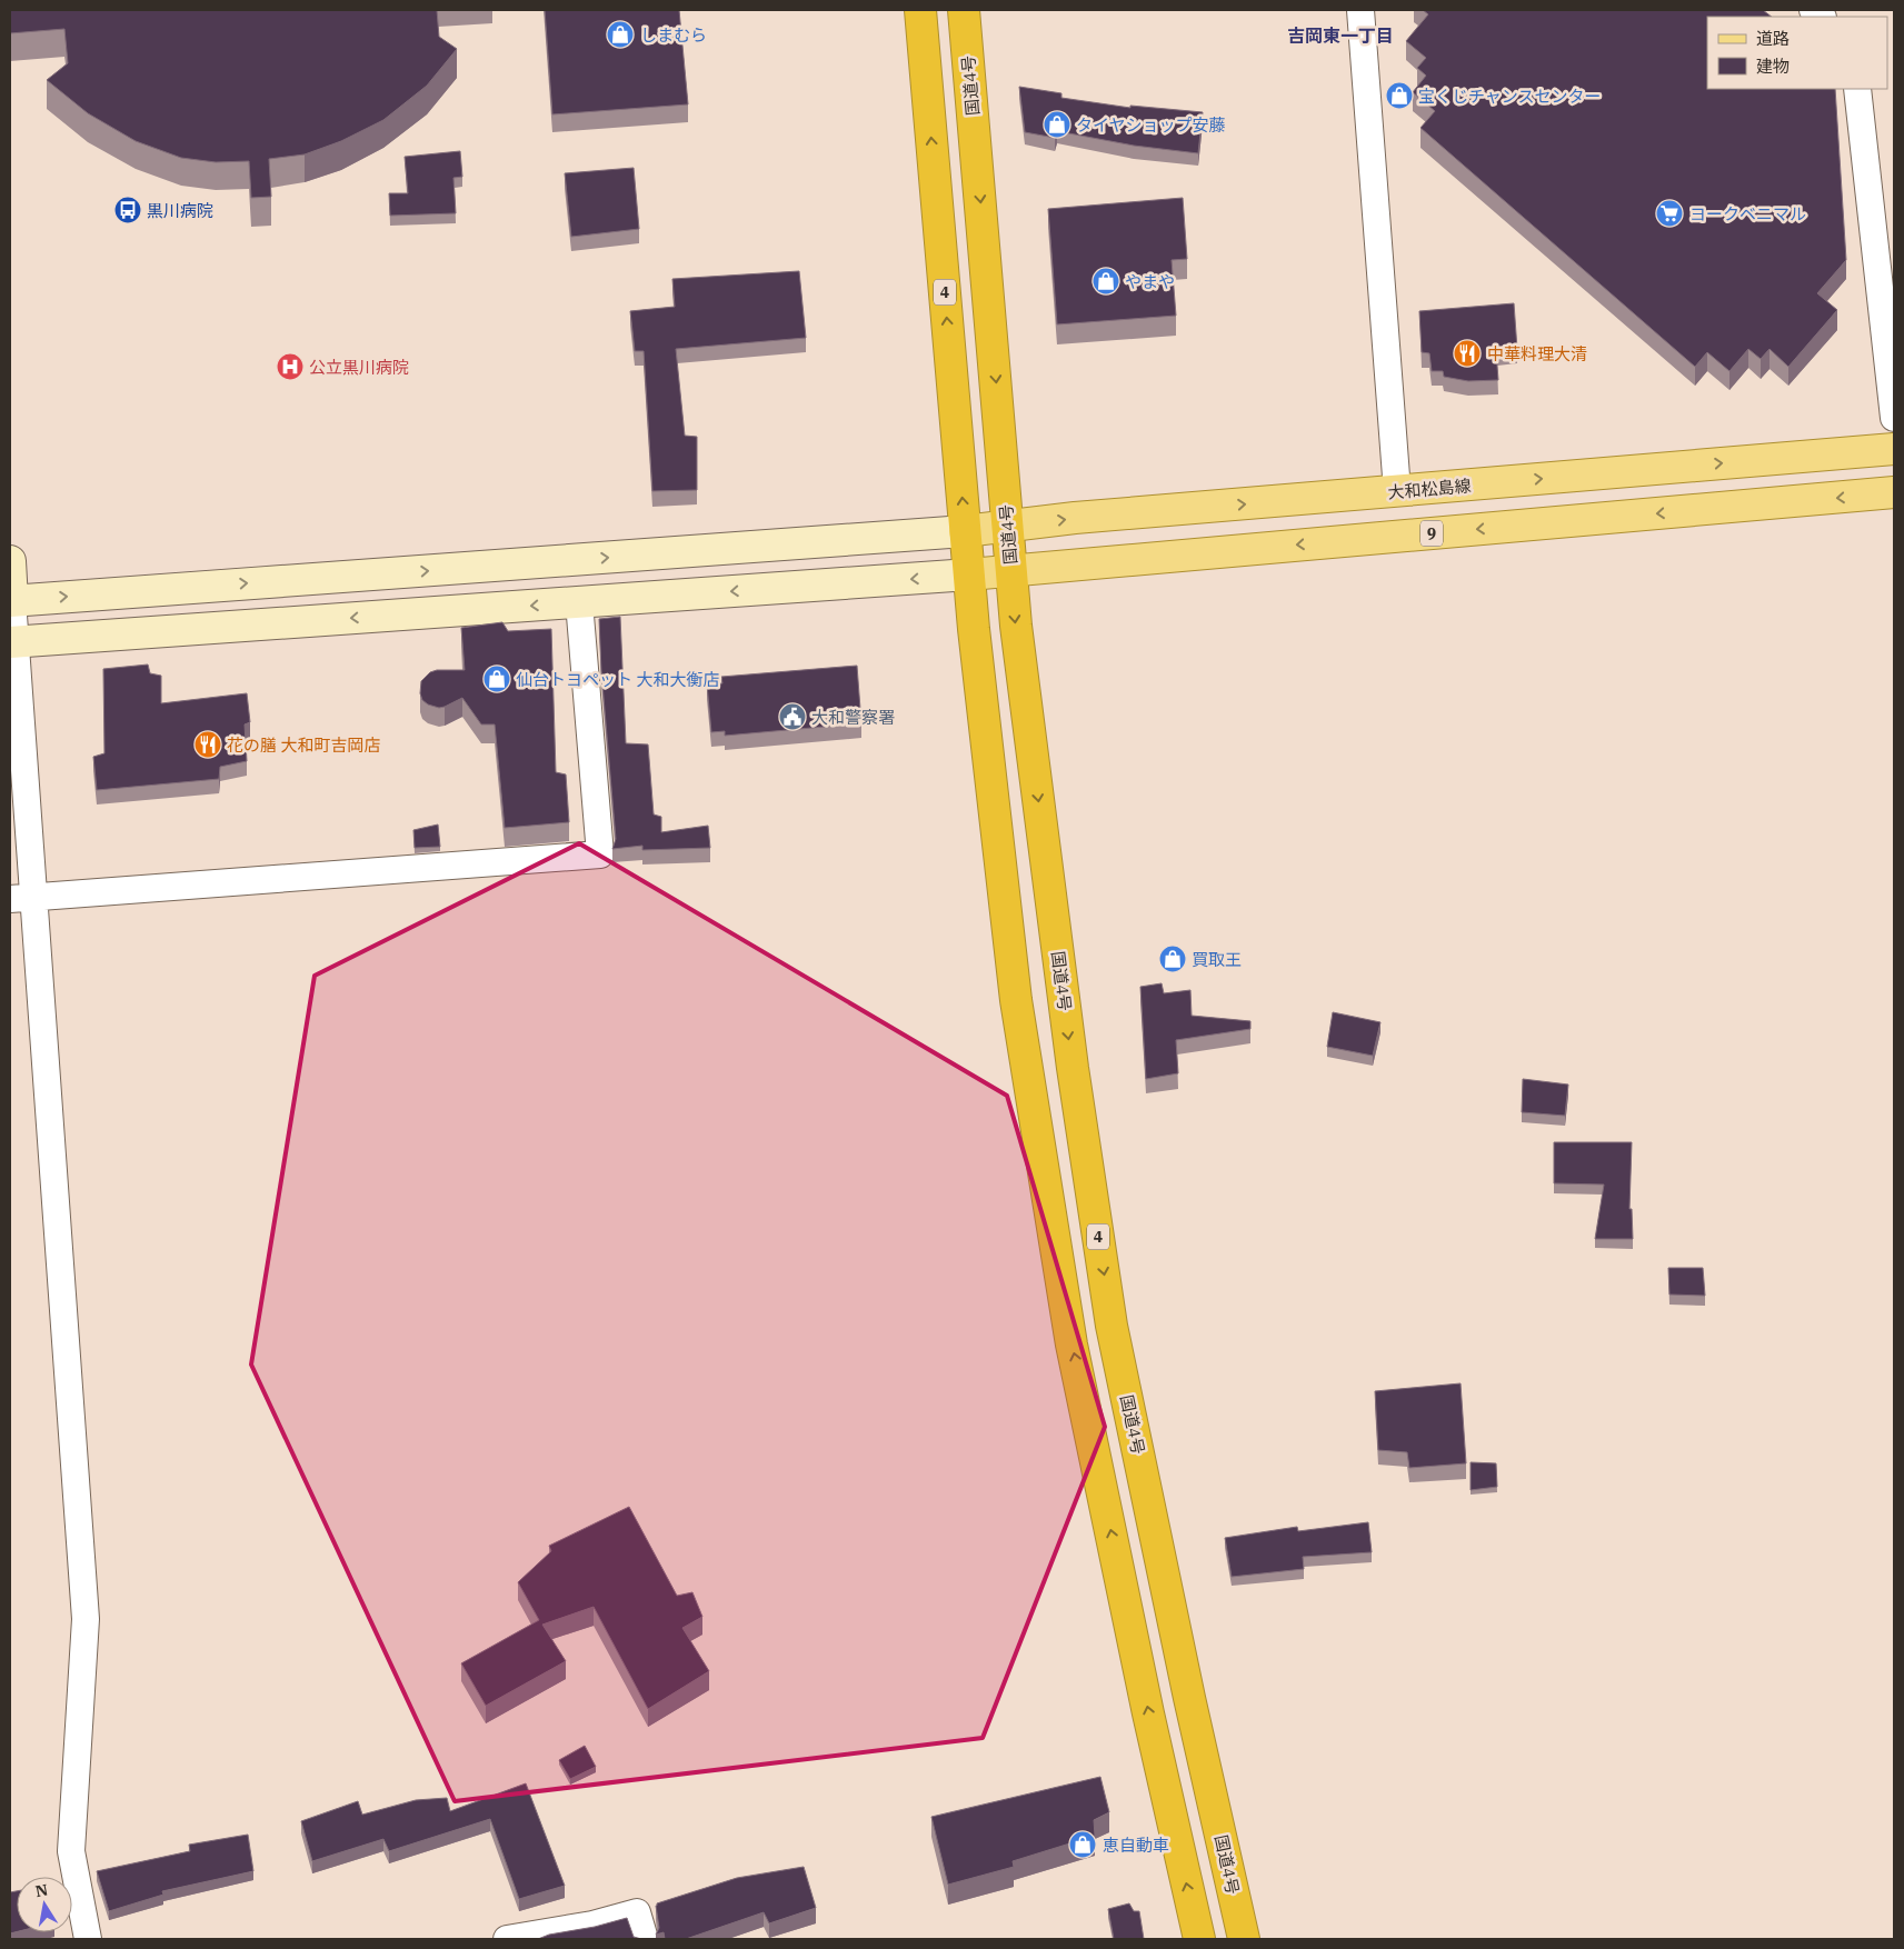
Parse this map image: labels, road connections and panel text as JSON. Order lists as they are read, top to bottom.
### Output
{
  "streets": {
    "highway": ["国道4号", "4"],
    "main road": ["大和松島線", "9"]
  },
  "crossings": [
    ["国道4号", "大和松島線"],
    ["国道4号", "9"],
    ["4", "大和松島線"],
    ["4", "9"]
  ],
  "districts": ["吉岡東一丁目"],
  "places": {
    "shop": [
      "しまむら",
      "宝くじチャンスセンター",
      "タイヤショップ安藤",
      "やまや",
      "仙台トヨペット 大和大衡店",
      "買取王",
      "恵自動車"
    ],
    "bus stop": ["黒川病院"],
    "supermarket": ["ヨークベニマル"],
    "restaurant": ["中華料理大清", "花の膳 大和町吉岡店"],
    "hospital": ["公立黒川病院"],
    "public building": ["大和警察署"]
  },
  "legend": ["道路", "建物"],
  "north": "top"
}
